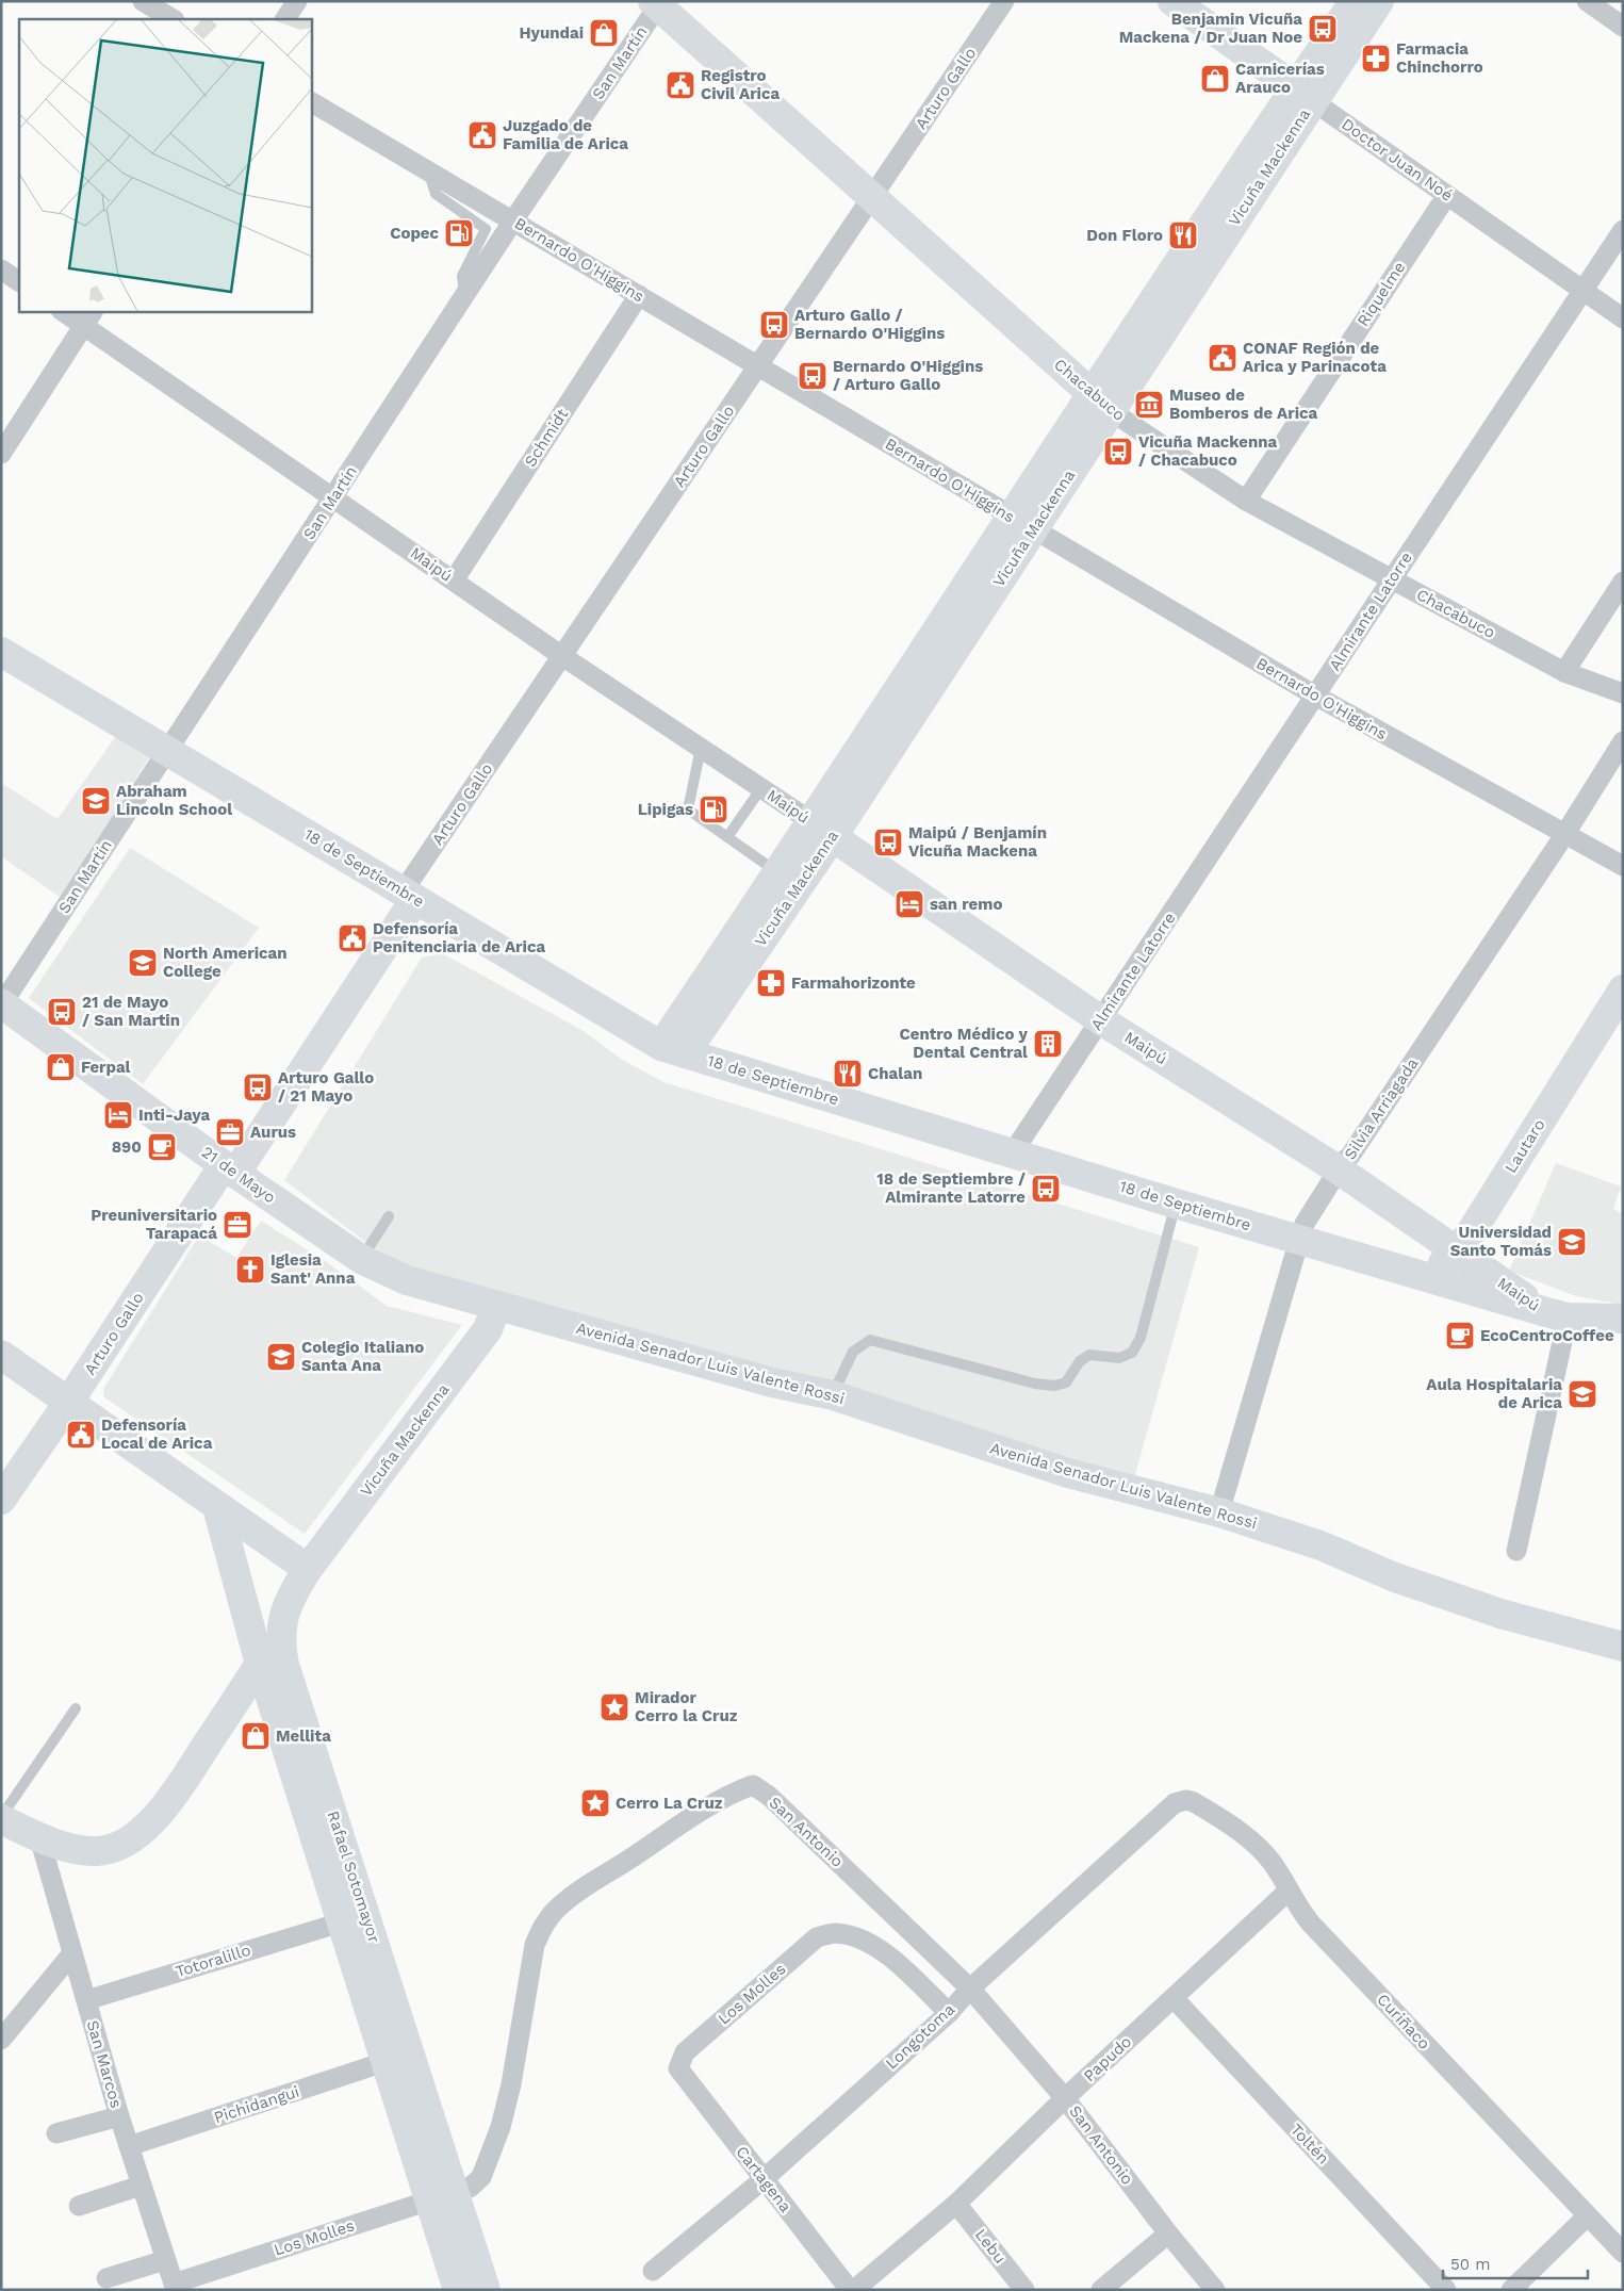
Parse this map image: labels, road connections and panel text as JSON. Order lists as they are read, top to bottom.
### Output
{
  "streets": {
    "main road": [
      "Arturo Gallo",
      "Doctor Juan Noé",
      "Vicuña Mackenna",
      "Chacabuco",
      "Maipú",
      "18 de Septiembre",
      "Lautaro",
      "21 de Mayo",
      "Avenida Senador Luis Valente Rossi",
      "Rafael Sotomayor"
    ],
    "street": [
      "San Martín",
      "Bernardo O'Higgins",
      "Riquelme",
      "Schmidt",
      "Almirante Latorre",
      "Silvia Arriagada",
      "San Antonio",
      "Totoralillo",
      "Los Molles",
      "Curiñaco",
      "Longotoma",
      "Papudo",
      "San Marcos",
      "Pichidangui",
      "Toltén",
      "Cartagena",
      "Lebu"
    ]
  },
  "crossings": [
    ["San Martín", "Bernardo O'Higgins"],
    ["San Martín", "Chacabuco"],
    ["San Martín", "Maipú"],
    ["San Martín", "18 de Septiembre"],
    ["San Martín", "21 de Mayo"],
    ["Arturo Gallo", "Bernardo O'Higgins"],
    ["Arturo Gallo", "Chacabuco"],
    ["Arturo Gallo", "Maipú"],
    ["Arturo Gallo", "18 de Septiembre"],
    ["Arturo Gallo", "21 de Mayo"],
    ["Doctor Juan Noé", "Vicuña Mackenna"],
    ["Doctor Juan Noé", "Riquelme"],
    ["Doctor Juan Noé", "Almirante Latorre"],
    ["Vicuña Mackenna", "Bernardo O'Higgins"],
    ["Vicuña Mackenna", "Chacabuco"],
    ["Vicuña Mackenna", "Maipú"],
    ["Vicuña Mackenna", "18 de Septiembre"],
    ["Vicuña Mackenna", "21 de Mayo"],
    ["Vicuña Mackenna", "Avenida Senador Luis Valente Rossi"],
    ["Vicuña Mackenna", "Rafael Sotomayor"],
    ["Bernardo O'Higgins", "Schmidt"],
    ["Bernardo O'Higgins", "Almirante Latorre"],
    ["Bernardo O'Higgins", "Silvia Arriagada"],
    ["Riquelme", "Chacabuco"],
    ["Chacabuco", "Almirante Latorre"],
    ["Schmidt", "Maipú"],
    ["Maipú", "Almirante Latorre"],
    ["Maipú", "18 de Septiembre"],
    ["Maipú", "Silvia Arriagada"],
    ["Maipú", "Lautaro"],
    ["Almirante Latorre", "18 de Septiembre"],
    ["18 de Septiembre", "Silvia Arriagada"],
    ["18 de Septiembre", "Lautaro"],
    ["Silvia Arriagada", "Avenida Senador Luis Valente Rossi"],
    ["21 de Mayo", "Avenida Senador Luis Valente Rossi"],
    ["San Antonio", "Rafael Sotomayor"],
    ["San Antonio", "Los Molles"],
    ["San Antonio", "Longotoma"],
    ["San Antonio", "Papudo"],
    ["Rafael Sotomayor", "Totoralillo"],
    ["Rafael Sotomayor", "Los Molles"],
    ["Rafael Sotomayor", "Pichidangui"],
    ["Totoralillo", "San Marcos"],
    ["Los Molles", "Longotoma"],
    ["Los Molles", "San Marcos"],
    ["Los Molles", "Cartagena"],
    ["Curiñaco", "Longotoma"],
    ["Curiñaco", "Papudo"],
    ["Longotoma", "Cartagena"],
    ["Papudo", "Toltén"],
    ["Papudo", "Lebu"],
    ["San Marcos", "Pichidangui"]
  ],
  "places": {
    "bus stop": [
      "Benjamin Vicuña Mackena / Dr Juan Noe",
      "Arturo Gallo / Bernardo O'Higgins",
      "Bernardo O'Higgins / Arturo Gallo",
      "Vicuña Mackenna / Chacabuco",
      "Maipú / Benjamín Vicuña Mackena",
      "21 de Mayo / San Martin",
      "Arturo Gallo / 21 Mayo",
      "18 de Septiembre / Almirante Latorre"
    ],
    "shop": [
      "Hyundai",
      "Carnicerías Arauco",
      "Ferpal",
      "Mellita"
    ],
    "pharmacy": ["Farmacia Chinchorro", "Farmahorizonte"],
    "public building": [
      "Registro Civil Arica",
      "Juzgado de Familia de Arica",
      "CONAF Región de Arica y Parinacota",
      "Defensoría Penitenciaria de Arica",
      "Defensoría Local de Arica"
    ],
    "fuel station": ["Copec", "Lipigas"],
    "restaurant": ["Don Floro", "Chalan"],
    "museum": ["Museo de Bomberos de Arica"],
    "school or university": [
      "Abraham Lincoln School",
      "North American College",
      "Universidad Santo Tomás",
      "Colegio Italiano Santa Ana",
      "Aula Hospitalaria de Arica"
    ],
    "hotel": ["san remo", "Inti-Jaya"],
    "building": ["Centro Médico y Dental Central"],
    "office": ["Aurus", "Preuniversitario Tarapacá"],
    "cafe": ["890", "EcoCentroCoffee"],
    "church": ["Iglesia Sant' Anna"],
    "place": ["Mirador Cerro la Cruz", "Cerro La Cruz"]
  },
  "scale_bar": "50 m"
}
